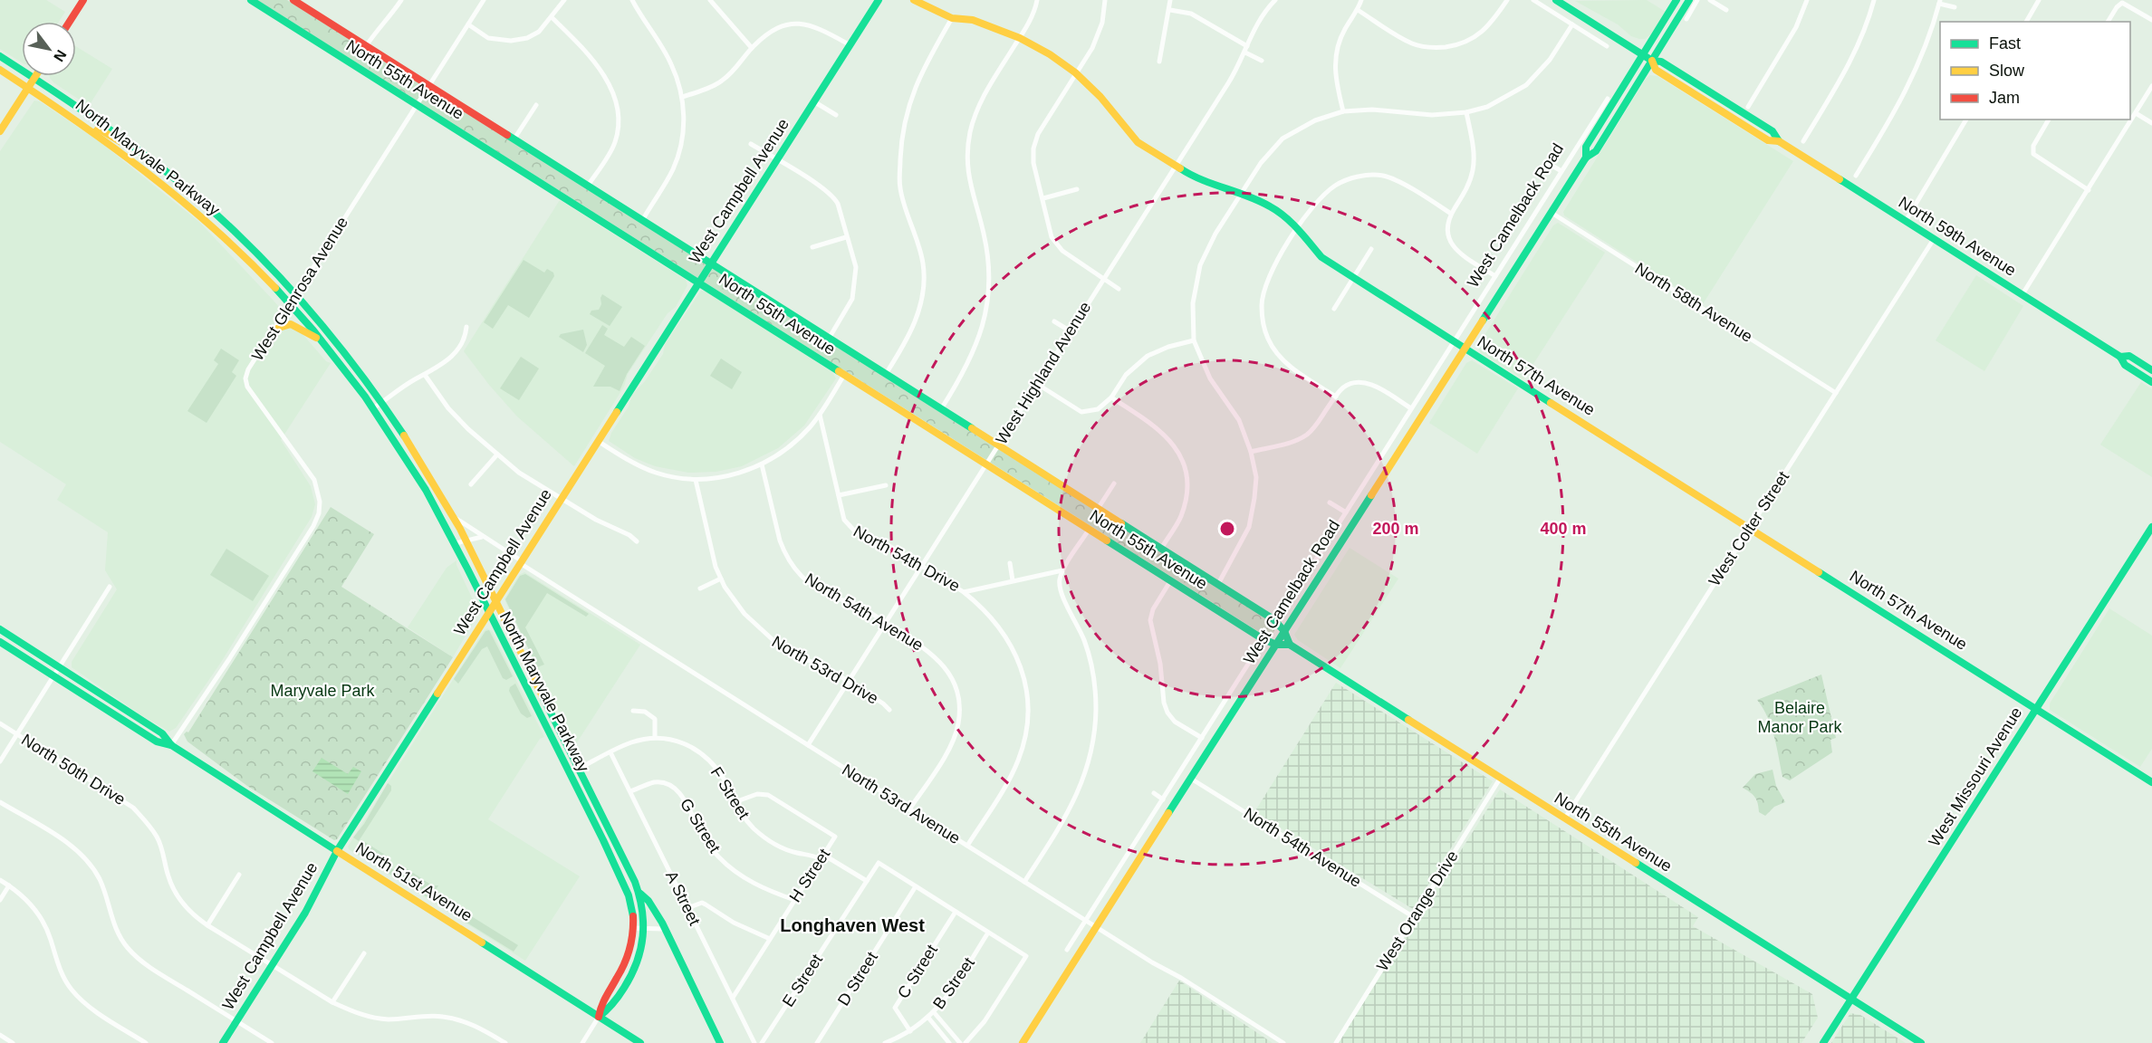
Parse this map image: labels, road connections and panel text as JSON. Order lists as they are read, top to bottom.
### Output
{
  "streets": {
    "street": [
      "North 55th Avenue",
      "North Maryvale Parkway",
      "West Campbell Avenue",
      "West Camelback Road",
      "North 59th Avenue",
      "West Glenrosa Avenue",
      "North 58th Avenue",
      "West Highland Avenue",
      "North 57th Avenue",
      "West Colter Street",
      "North 54th Drive",
      "North 54th Avenue",
      "North 53rd Drive",
      "North 50th Drive",
      "West Missouri Avenue",
      "F Street",
      "North 53rd Avenue",
      "G Street",
      "H Street",
      "North 51st Avenue",
      "A Street",
      "West Orange Drive",
      "C Street",
      "D Street",
      "E Street",
      "B Street"
    ]
  },
  "crossings": [
    ["North 55th Avenue", "West Campbell Avenue"],
    ["North 55th Avenue", "West Camelback Road"],
    ["North 55th Avenue", "West Glenrosa Avenue"],
    ["North 55th Avenue", "West Highland Avenue"],
    ["North 55th Avenue", "West Colter Street"],
    ["North 55th Avenue", "West Missouri Avenue"],
    ["North 55th Avenue", "West Orange Drive"],
    ["North Maryvale Parkway", "West Campbell Avenue"],
    ["North Maryvale Parkway", "West Glenrosa Avenue"],
    ["North Maryvale Parkway", "F Street"],
    ["North Maryvale Parkway", "North 53rd Avenue"],
    ["North Maryvale Parkway", "North 51st Avenue"],
    ["West Campbell Avenue", "North 50th Drive"],
    ["West Campbell Avenue", "North 53rd Avenue"],
    ["West Campbell Avenue", "North 51st Avenue"],
    ["West Camelback Road", "North 59th Avenue"],
    ["West Camelback Road", "North 58th Avenue"],
    ["West Camelback Road", "North 57th Avenue"],
    ["West Camelback Road", "North 54th Avenue"],
    ["West Camelback Road", "North 53rd Avenue"],
    ["North 59th Avenue", "West Colter Street"],
    ["West Glenrosa Avenue", "North 51st Avenue"],
    ["North 58th Avenue", "West Colter Street"],
    ["West Highland Avenue", "North 57th Avenue"],
    ["West Highland Avenue", "North 54th Drive"],
    ["West Highland Avenue", "North 54th Avenue"],
    ["West Highland Avenue", "North 53rd Drive"],
    ["West Highland Avenue", "North 53rd Avenue"],
    ["North 57th Avenue", "West Colter Street"],
    ["North 57th Avenue", "West Missouri Avenue"],
    ["North 54th Avenue", "North 53rd Avenue"],
    ["North 54th Avenue", "West Orange Drive"],
    ["F Street", "H Street"],
    ["F Street", "A Street"],
    ["F Street", "E Street"],
    ["G Street", "H Street"],
    ["G Street", "A Street"],
    ["H Street", "A Street"],
    ["C Street", "B Street"],
    ["D Street", "E Street"]
  ],
  "districts": ["Longhaven West"],
  "parks": ["Maryvale Park", "Belaire Manor Park"],
  "legend": ["Fast", "Slow", "Jam"],
  "north": "bottom right",
  "rings": ["200 m", "400 m"]
}
